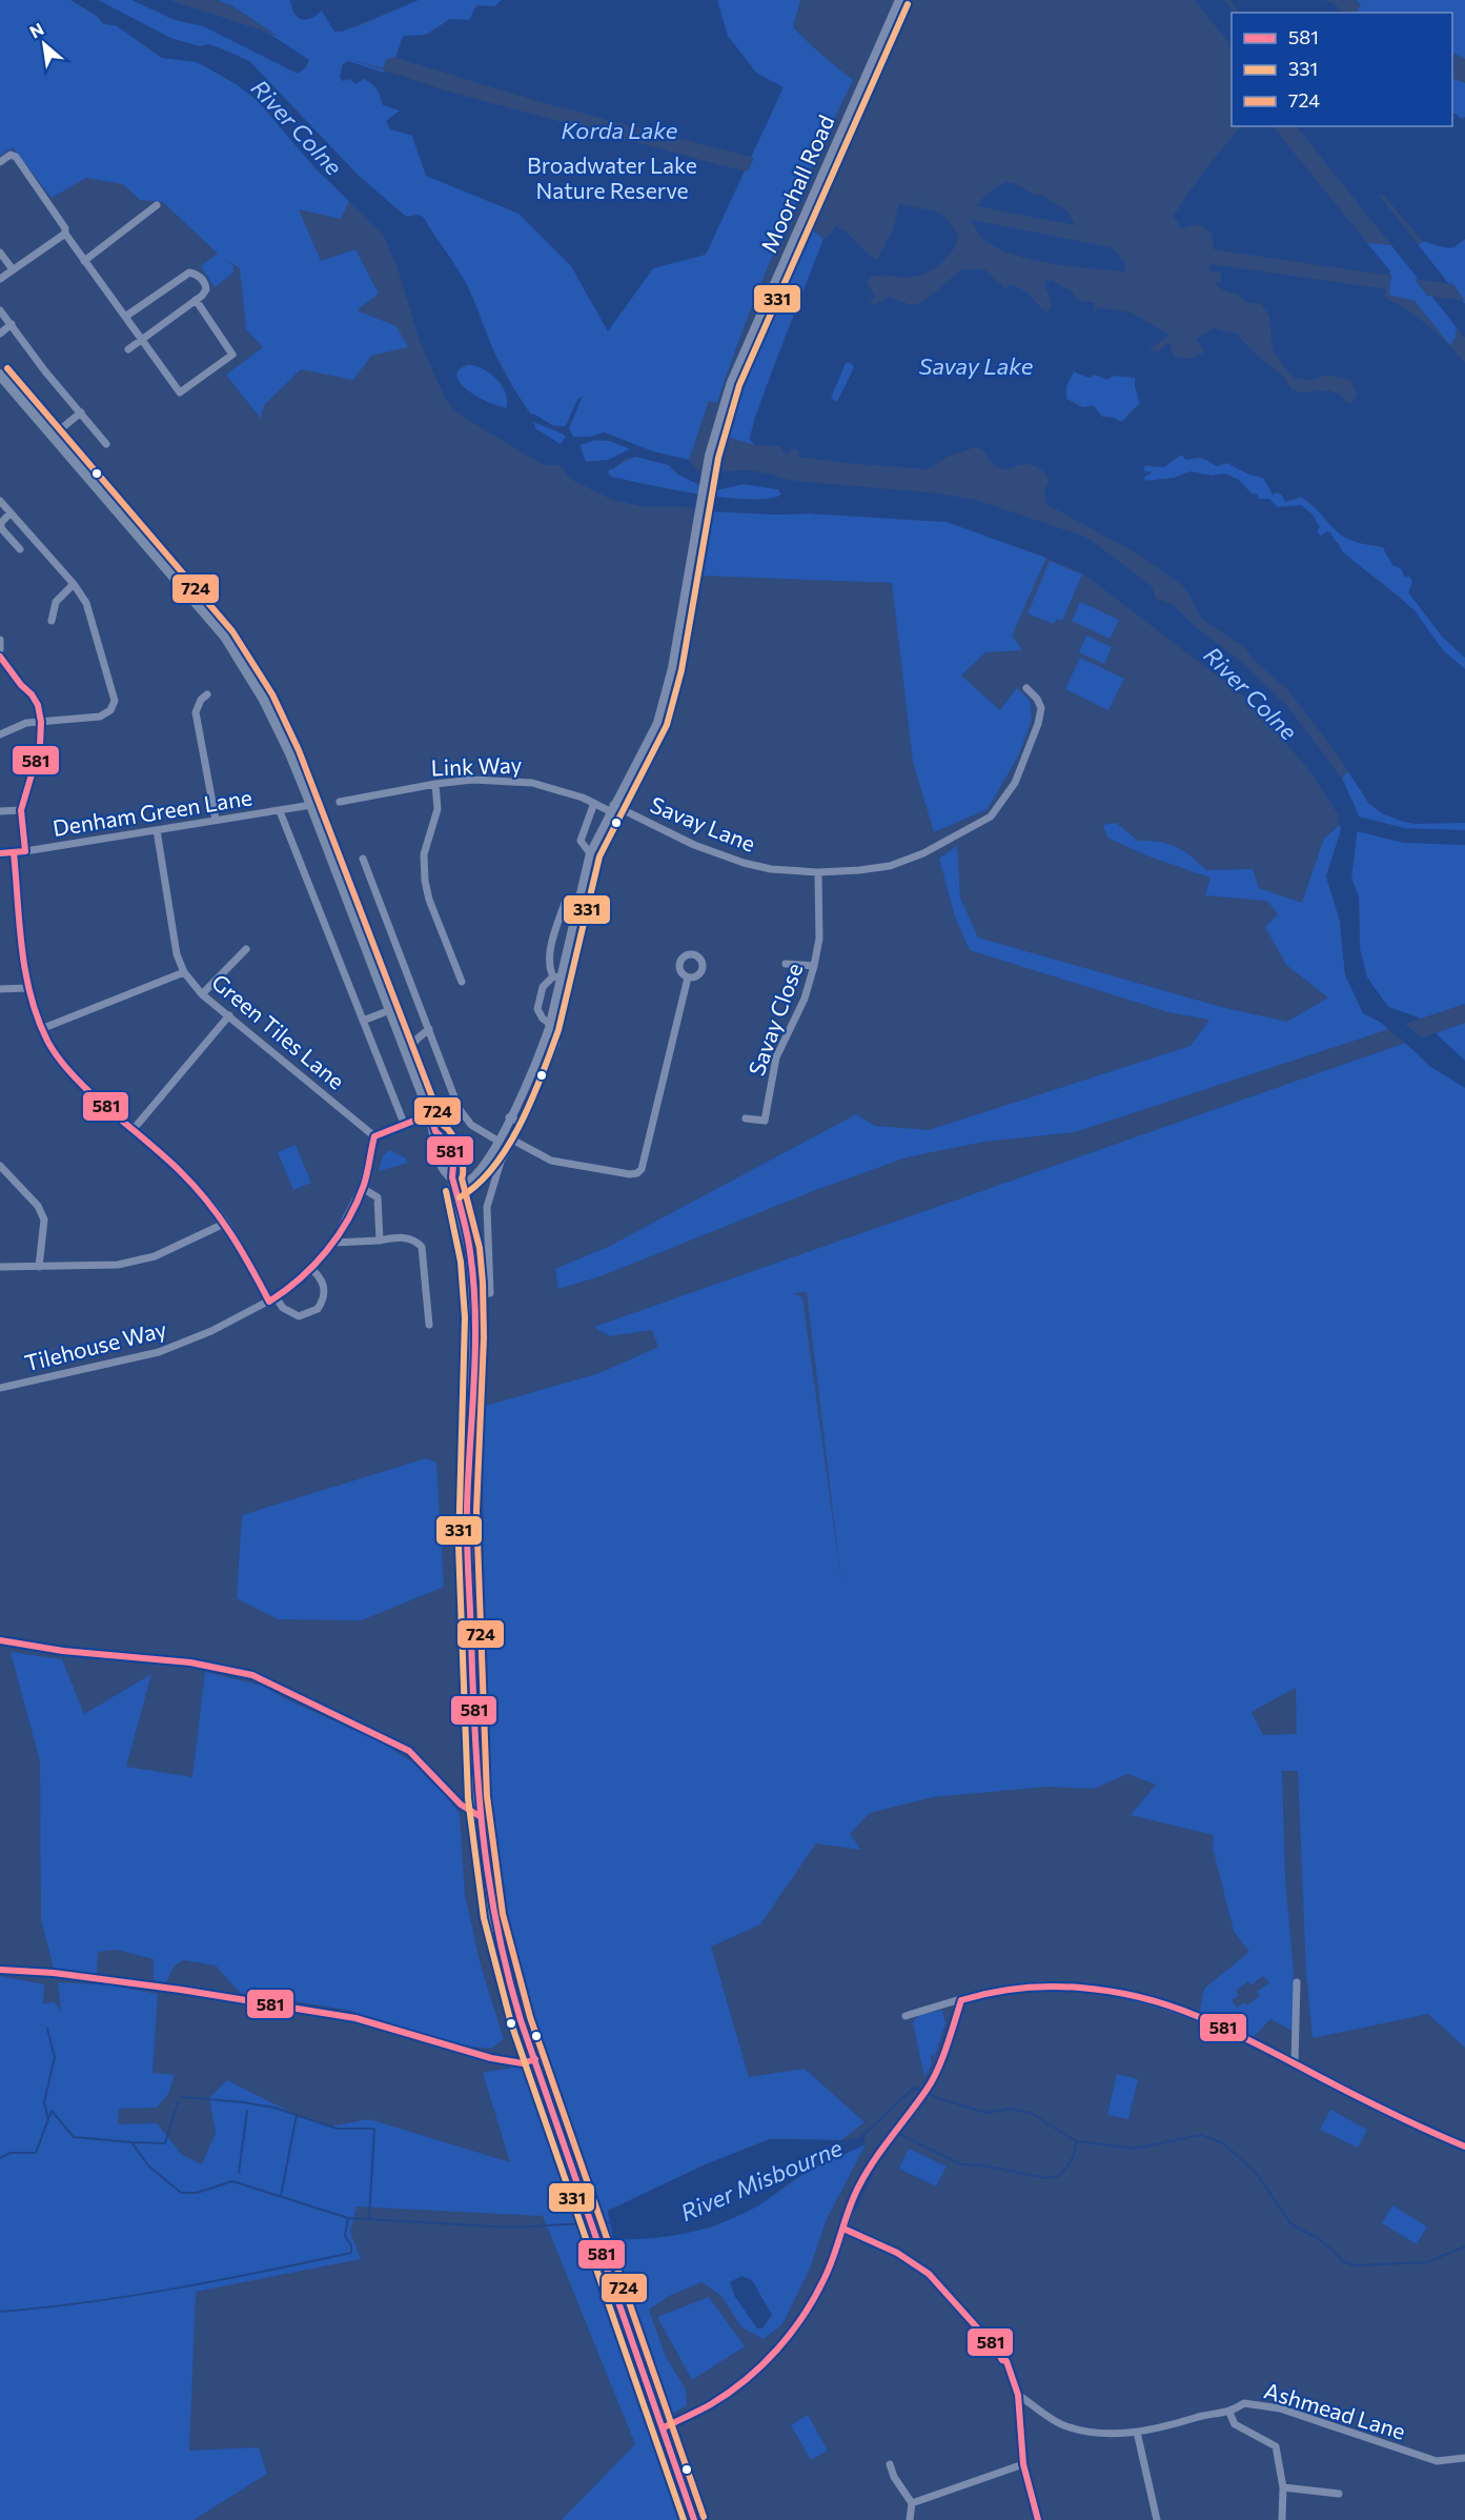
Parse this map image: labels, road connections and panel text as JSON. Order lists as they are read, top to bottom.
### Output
{
  "streets": {
    "street": [
      "Moorhall Road",
      "Link Way",
      "Denham Green Lane",
      "Savay Lane",
      "Savay Close",
      "Green Tiles Lane",
      "Tilehouse Way",
      "Ashmead Lane"
    ]
  },
  "crossings": [
    ["Moorhall Road", "Link Way"],
    ["Moorhall Road", "Savay Lane"],
    ["Link Way", "Savay Lane"],
    ["Denham Green Lane", "Green Tiles Lane"],
    ["Savay Lane", "Savay Close"],
    ["Green Tiles Lane", "Tilehouse Way"]
  ],
  "water": [
    "River Colne",
    "Korda Lake",
    "Savay Lake",
    "River Misbourne"
  ],
  "parks": ["Broadwater Lake Nature Reserve"],
  "lines": ["transit line 331", "transit line 724", "transit line 581"],
  "legend": ["581", "331", "724"],
  "north": "top left"
}
